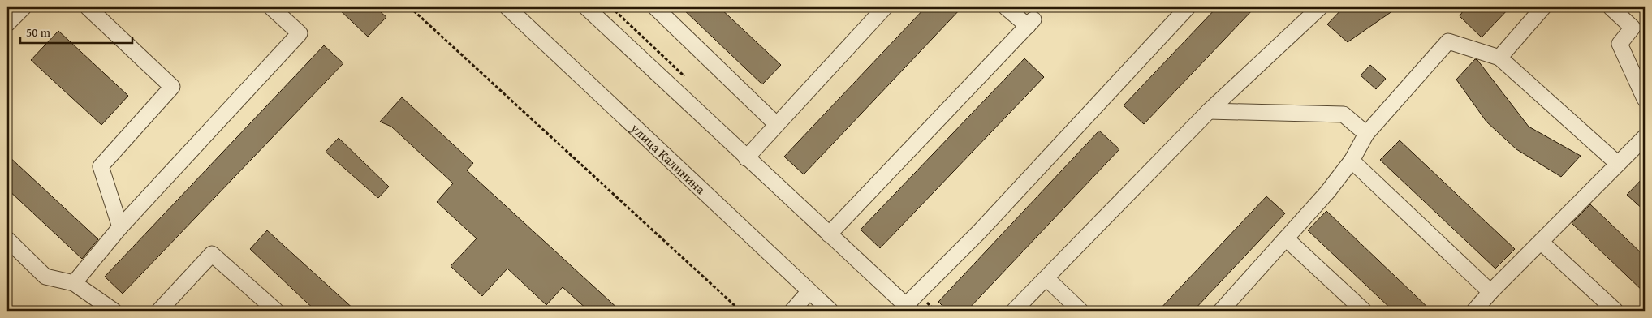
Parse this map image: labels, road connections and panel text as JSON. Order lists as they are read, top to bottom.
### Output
{
  "streets": {
    "street": ["улица Калинина"]
  },
  "scale_bar": "50 m"
}
